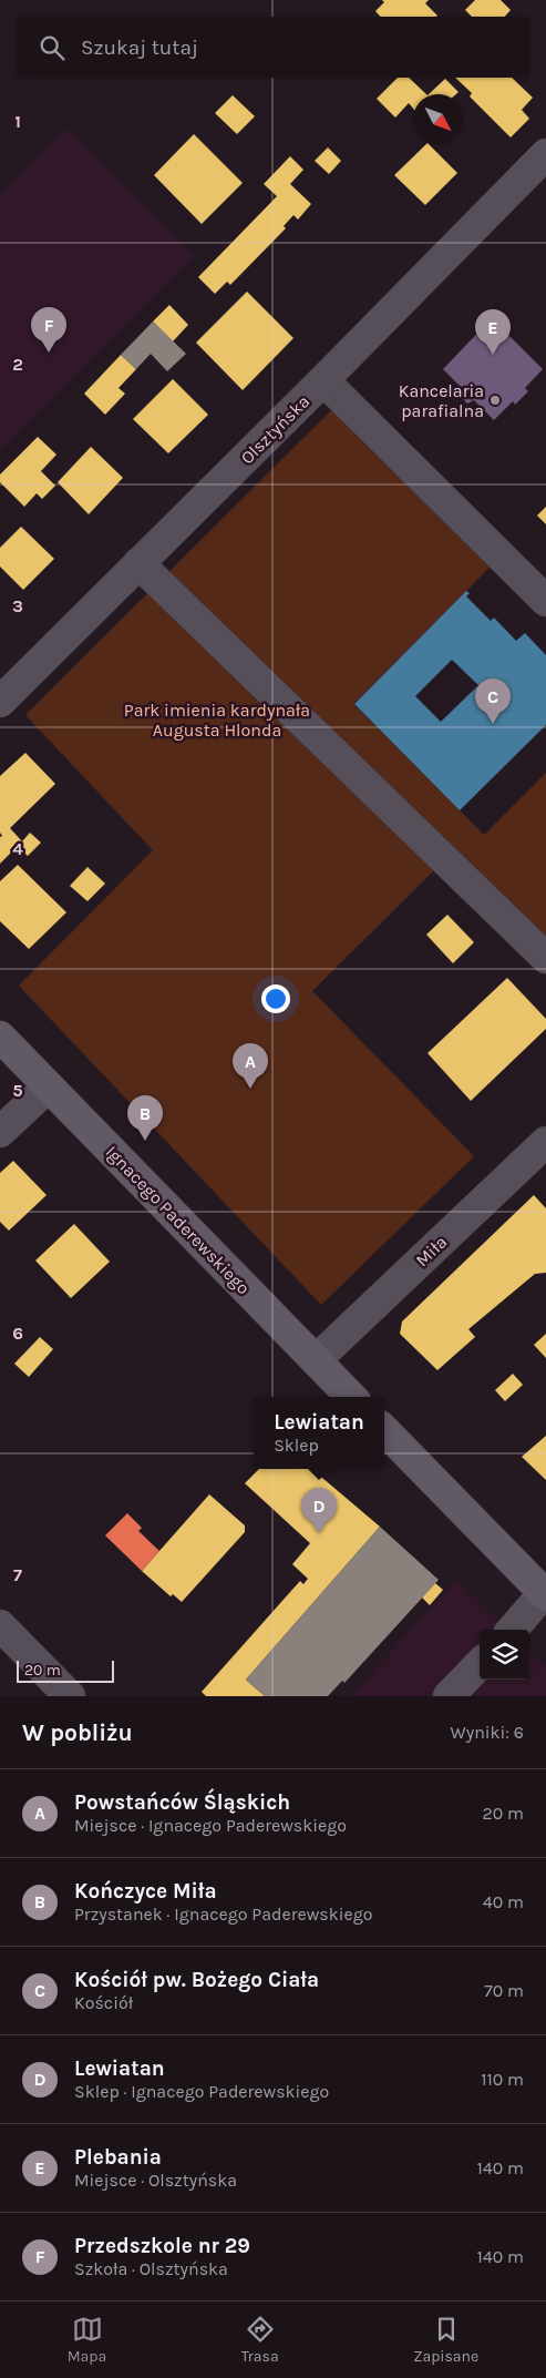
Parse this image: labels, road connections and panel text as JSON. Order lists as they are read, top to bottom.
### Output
{
  "streets": {
    "main road": ["Ignacego Paderewskiego"],
    "street": ["Olsztyńska", "Miła"]
  },
  "crossings": [
    ["Ignacego Paderewskiego", "Miła"]
  ],
  "parks": ["Park imienia kardynała Augusta Hlonda"],
  "places": ["Kancelaria parafialna"],
  "scale_bar": "20 m",
  "north": "bottom right",
  "page": {
    "search": "Szukaj tutaj",
    "pins": [
      "F",
      "E",
      "C",
      "A",
      "B",
      "D"
    ],
    "popup": ["Lewiatan", "Sklep"],
    "scale": "20 m",
    "heading": ["W pobliżu", "Wyniki: 6"],
    "list": [
      {
        "mark": "A",
        "name": "Powstańców Śląskich",
        "note": "Miejsce · Ignacego Paderewskiego",
        "value": "20 m"
      },
      {
        "mark": "B",
        "name": "Kończyce Miła",
        "note": "Przystanek · Ignacego Paderewskiego",
        "value": "40 m"
      },
      {
        "mark": "C",
        "name": "Kościół pw. Bożego Ciała",
        "note": "Kościół",
        "value": "70 m"
      },
      {
        "mark": "D",
        "name": "Lewiatan",
        "note": "Sklep · Ignacego Paderewskiego",
        "value": "110 m"
      },
      {
        "mark": "E",
        "name": "Plebania",
        "note": "Miejsce · Olsztyńska",
        "value": "140 m"
      },
      {
        "mark": "F",
        "name": "Przedszkole nr 29",
        "note": "Szkoła · Olsztyńska",
        "value": "140 m"
      }
    ],
    "nav": ["Mapa", "Trasa", "Zapisane"]
  },
  "grid": {
    "rows": [
      "1",
      "2",
      "3",
      "4",
      "5",
      "6",
      "7"
    ]
  }
}
